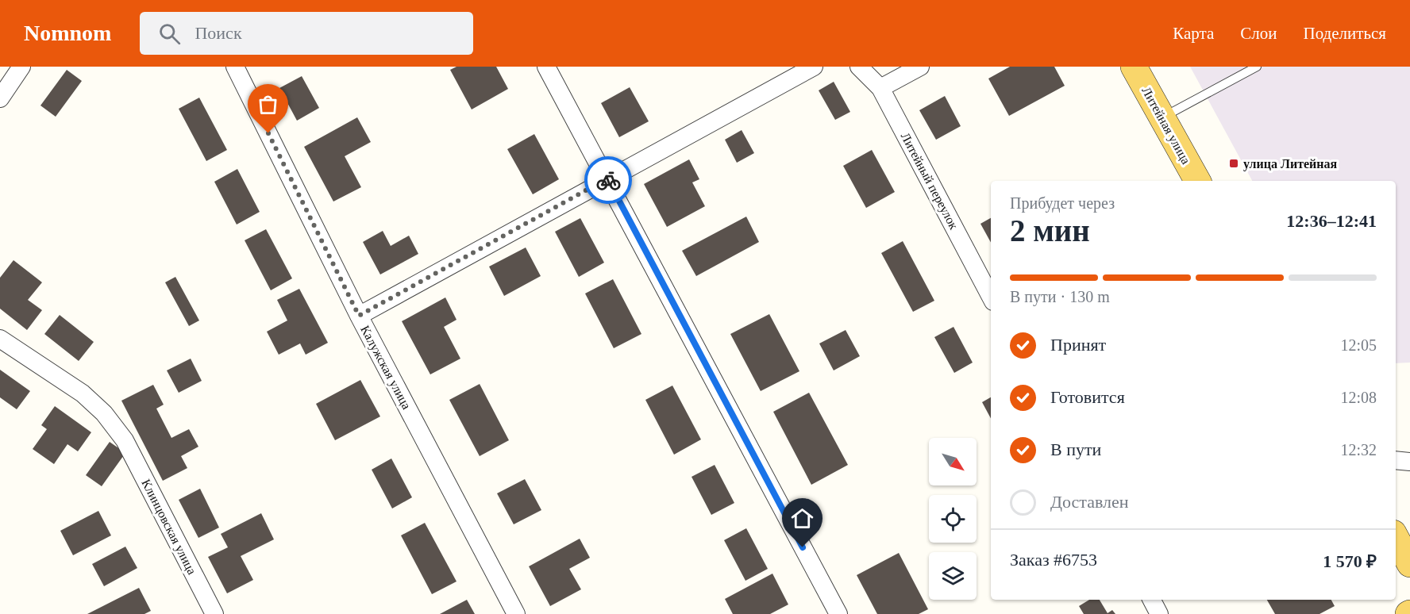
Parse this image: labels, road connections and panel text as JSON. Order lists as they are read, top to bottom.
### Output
{
  "streets": {
    "main road": ["Литейная улица"],
    "street": ["Литейный переулок", "Калужская улица", "Клинцовская улица"]
  },
  "places": {
    "transit": ["улица Литейная"]
  },
  "north": "bottom right",
  "page": {
    "header": "Nomnom",
    "search": "Поиск",
    "nav": ["Карта", "Слои", "Поделиться"],
    "heading": ["2 мин", "Прибудет через", "12:36–12:41"],
    "panel": ["Заказ #6753", "1 570 ₽"],
    "bar": "В пути · 130 m",
    "list": [
      ["Принят", "12:05"],
      ["Готовится", "12:08"],
      ["В пути", "12:32"],
      "Доставлен"
    ]
  }
}
